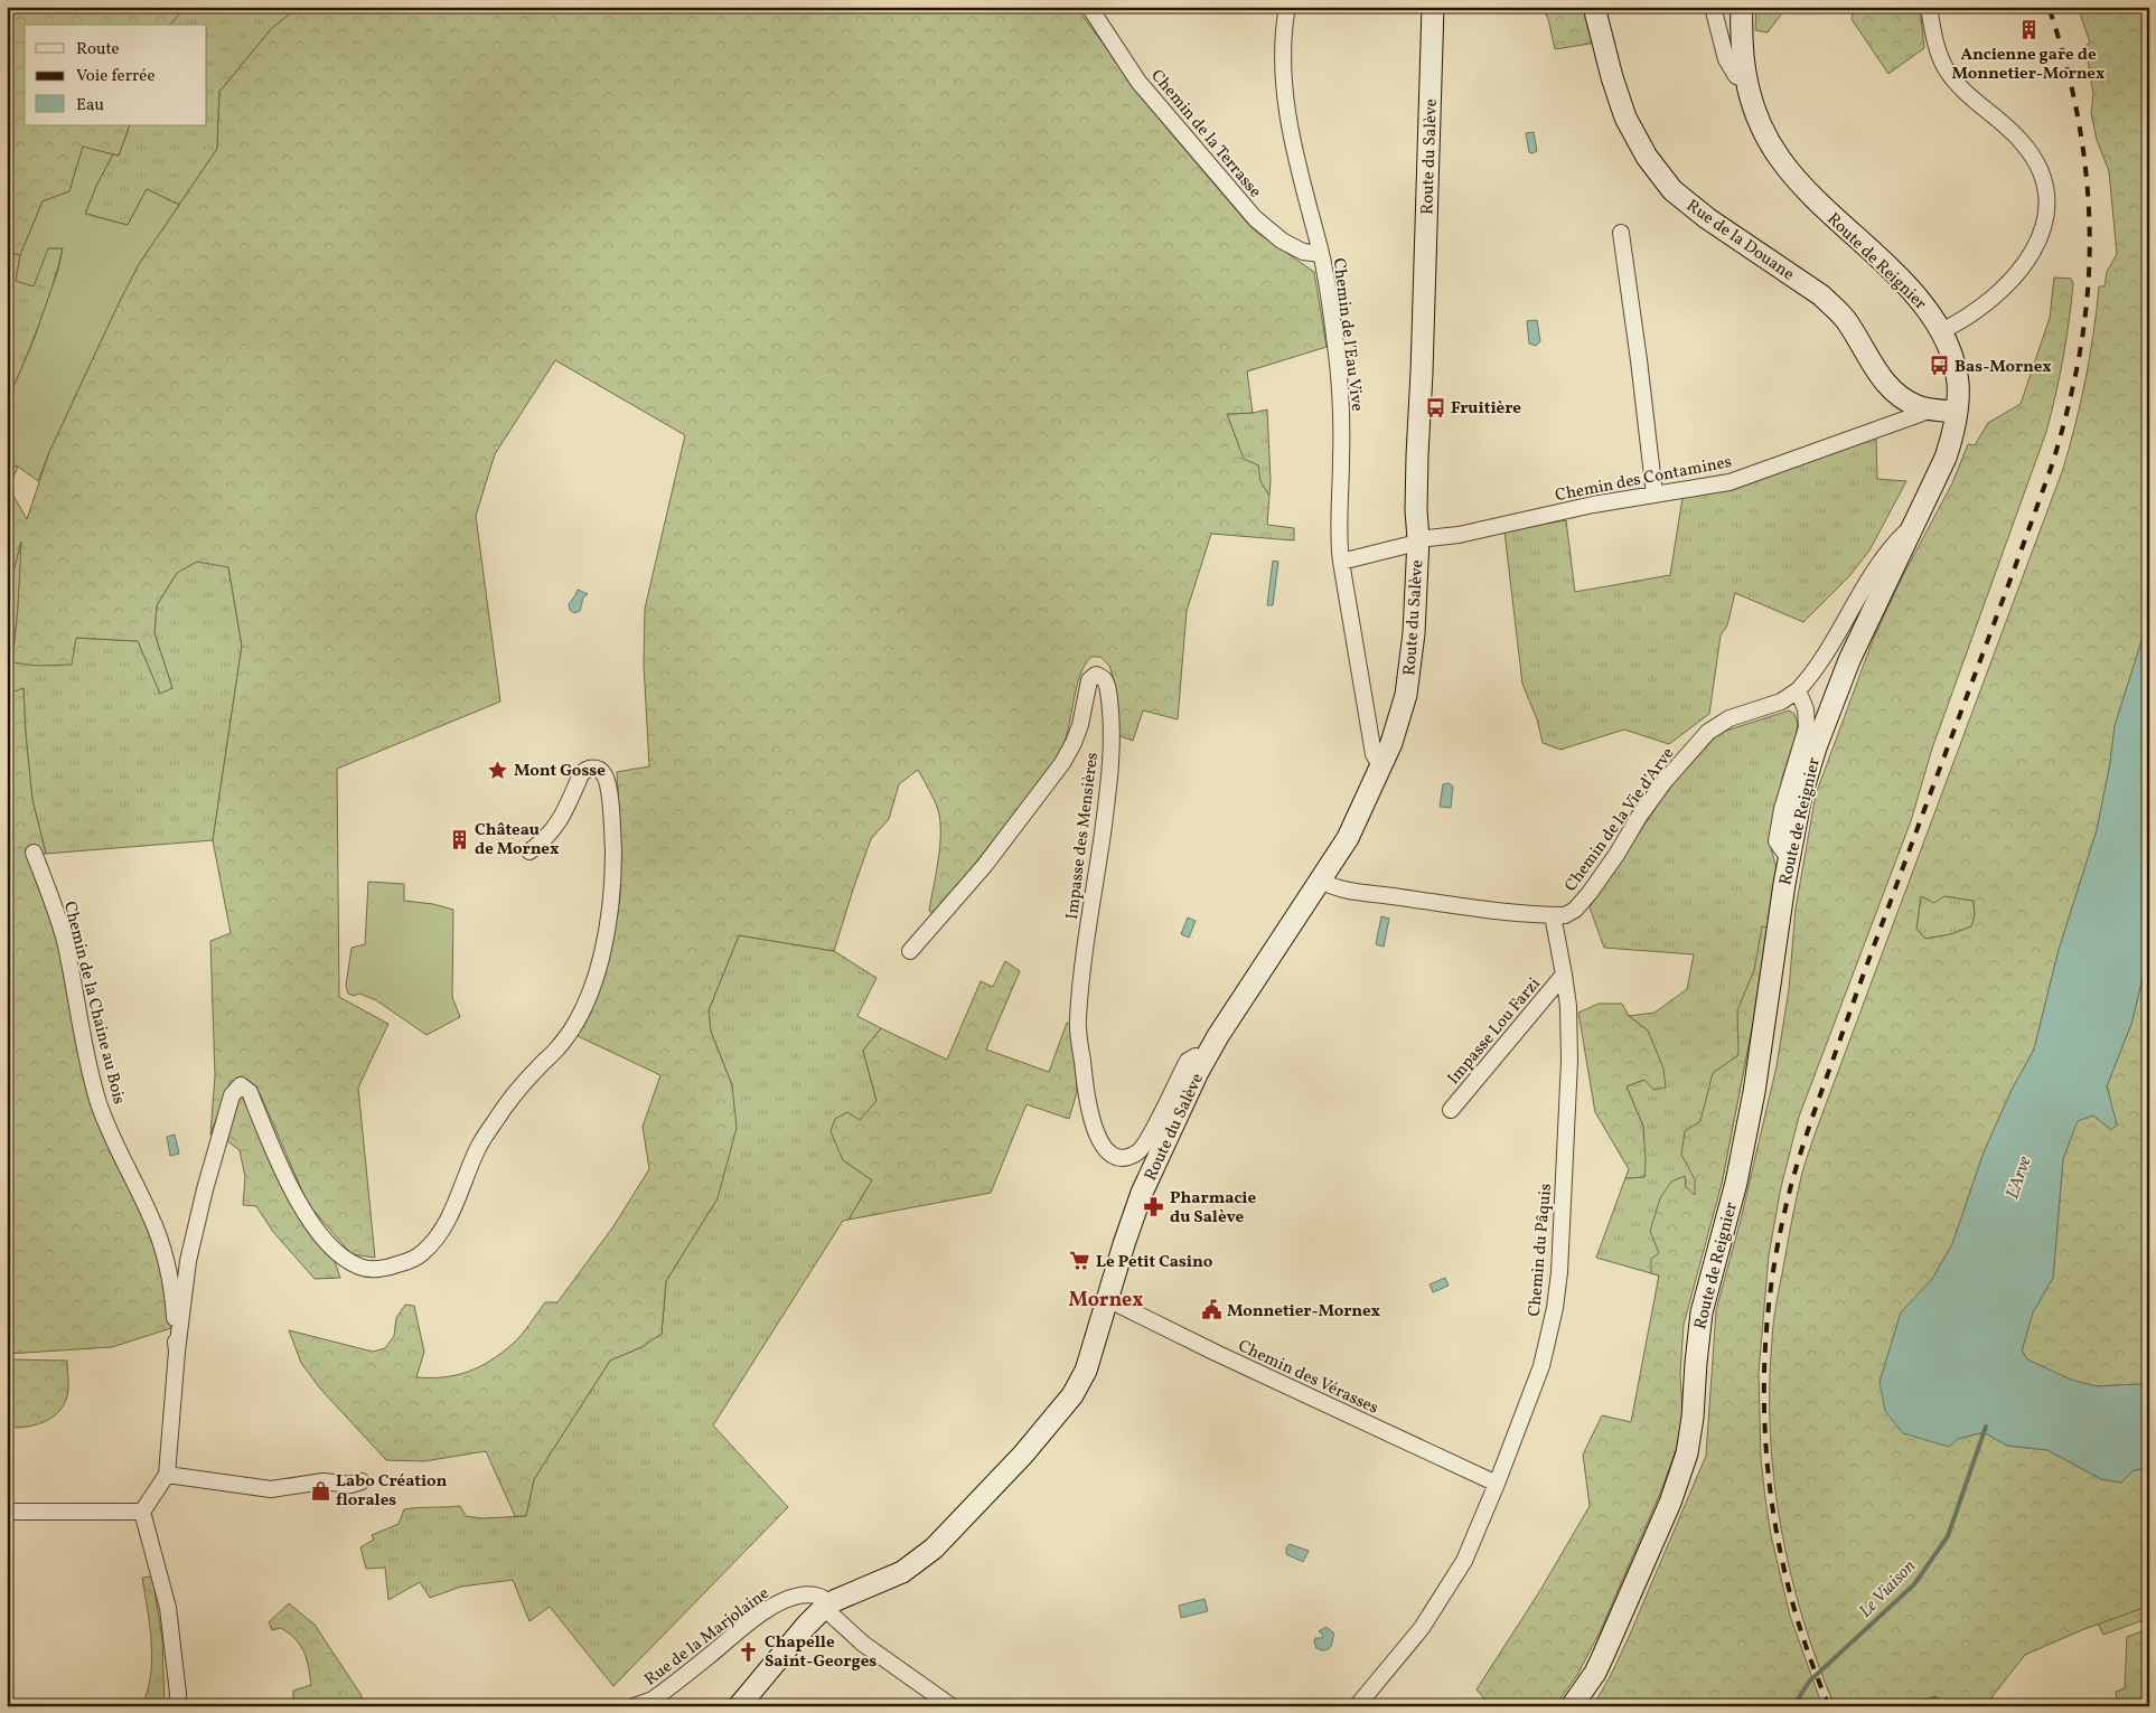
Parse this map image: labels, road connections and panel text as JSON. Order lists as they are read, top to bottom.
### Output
{
  "streets": {
    "main road": ["Route du Salève", "Rue de la Douane", "Route de Reignier"],
    "street": [
      "Chemin de la Terrasse",
      "Chemin de l'Eau Vive",
      "Chemin des Contamines",
      "Chemin de la Vie d'Arve",
      "Impasse des Mensières",
      "Chemin de la Chaine au Bois",
      "Impasse Lou Farzi",
      "Chemin du Pâquis",
      "Chemin des Vérasses",
      "Rue de la Marjolaine"
    ]
  },
  "crossings": [
    ["Chemin de la Terrasse", "Chemin de l'Eau Vive"],
    ["Route du Salève", "Chemin de l'Eau Vive"],
    ["Route du Salève", "Chemin des Contamines"],
    ["Route du Salève", "Chemin de la Vie d'Arve"],
    ["Route du Salève", "Impasse des Mensières"],
    ["Route du Salève", "Chemin des Vérasses"],
    ["Route du Salève", "Rue de la Marjolaine"],
    ["Rue de la Douane", "Route de Reignier"],
    ["Rue de la Douane", "Chemin des Contamines"],
    ["Route de Reignier", "Chemin de la Vie d'Arve"],
    ["Chemin de l'Eau Vive", "Chemin des Contamines"],
    ["Chemin de la Vie d'Arve", "Chemin du Pâquis"],
    ["Impasse Lou Farzi", "Chemin du Pâquis"],
    ["Chemin du Pâquis", "Chemin des Vérasses"]
  ],
  "districts": ["Mornex"],
  "water": ["L'Arve", "Le Viaison"],
  "places": {
    "building": ["Ancienne gare de Monnetier-Mornex", "Château de Mornex"],
    "bus stop": ["Bas-Mornex", "Fruitière"],
    "place": ["Mont Gosse"],
    "pharmacy": ["Pharmacie du Salève"],
    "supermarket": ["Le Petit Casino"],
    "public building": ["Monnetier-Mornex"],
    "shop": ["Labo Création florales"],
    "church": ["Chapelle Saint-Georges"]
  },
  "legend": ["Route", "Voie ferrée", "Eau"]
}
